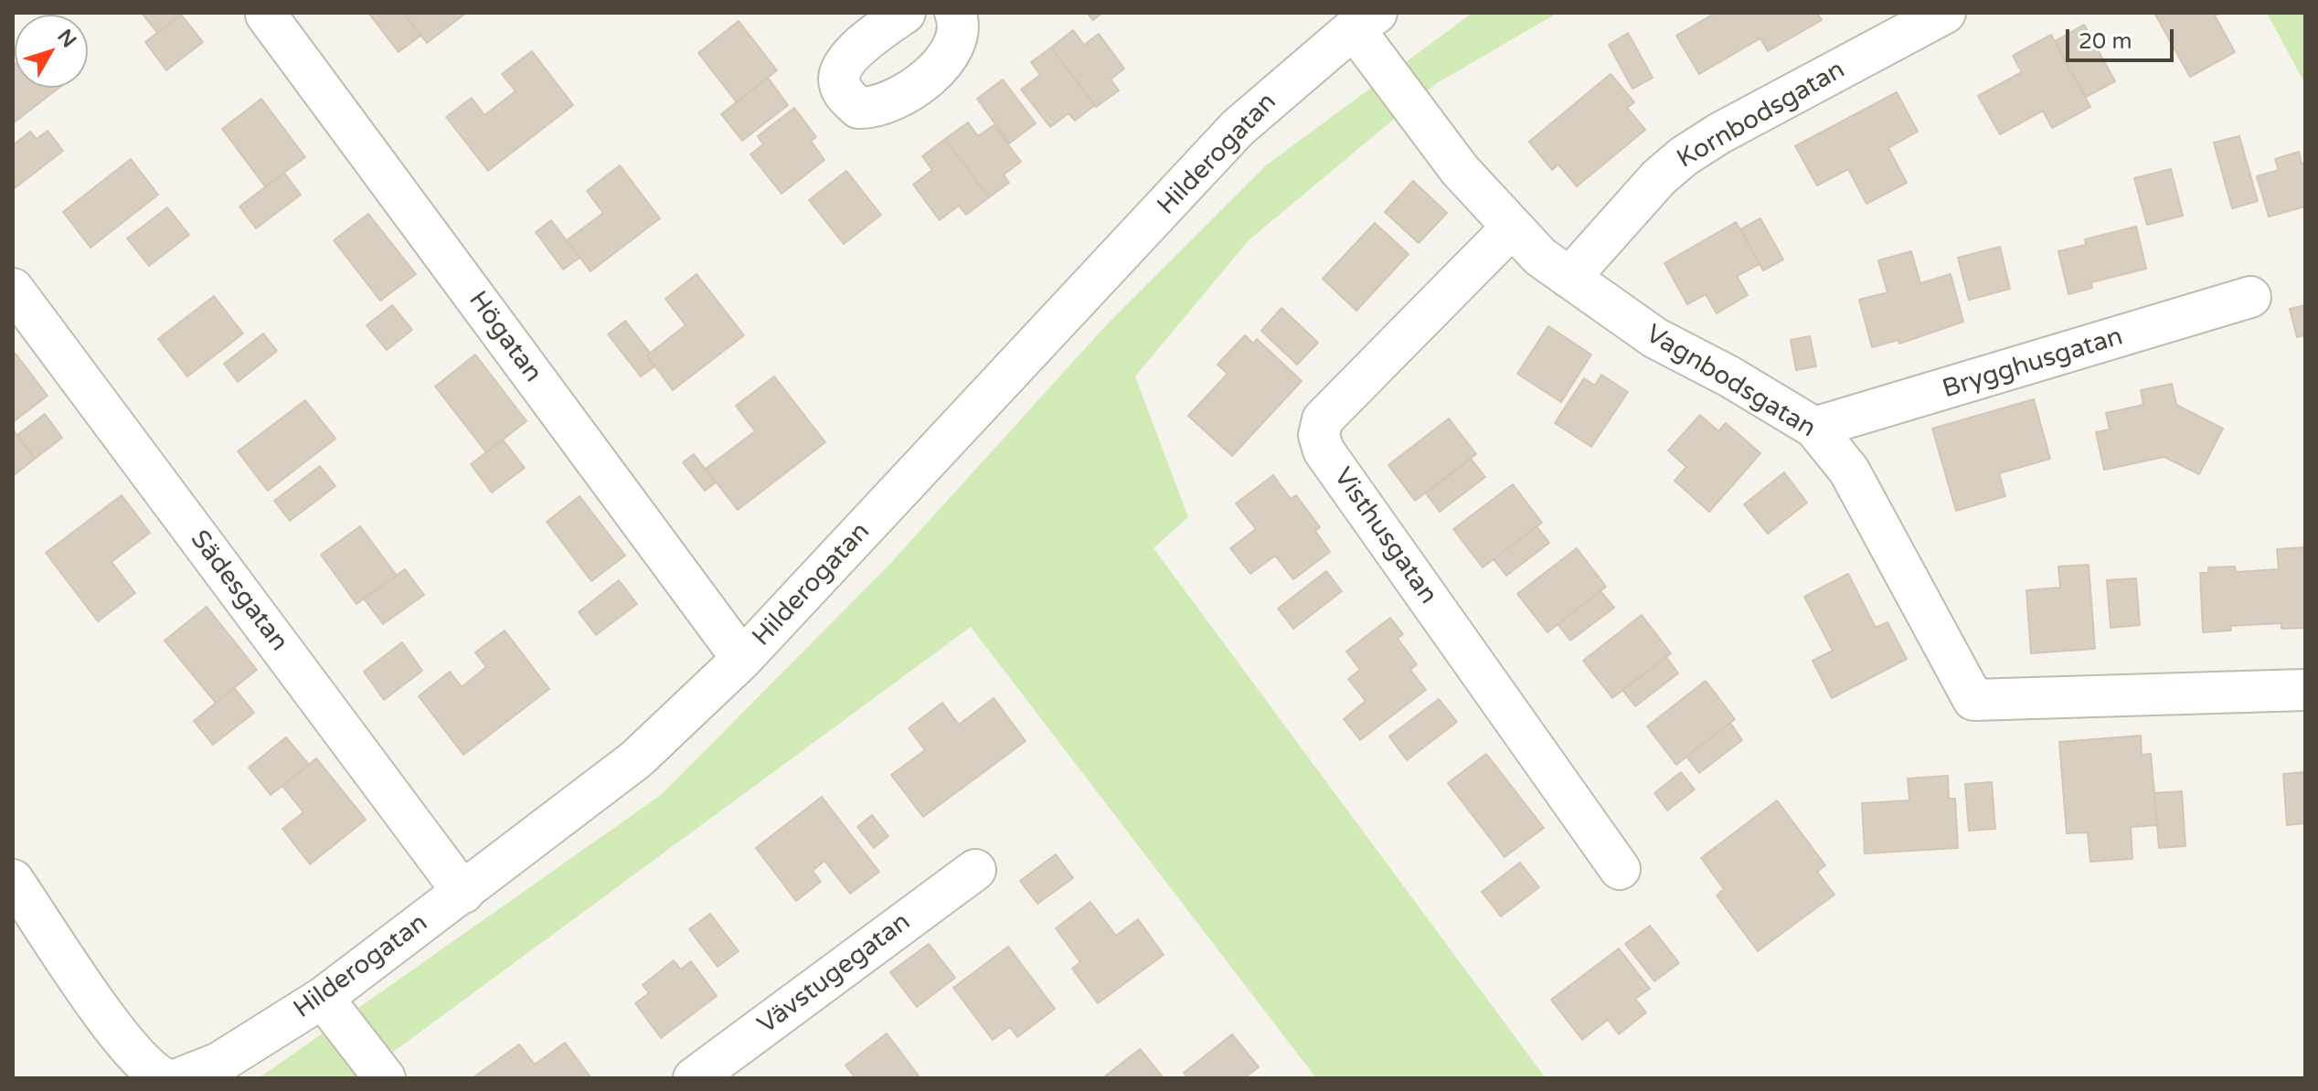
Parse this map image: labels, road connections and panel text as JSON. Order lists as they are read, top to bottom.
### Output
{
  "streets": {
    "street": [
      "Kornbodsgatan",
      "Hilderogatan",
      "Högatan",
      "Brygghusgatan",
      "Vagnbodsgatan",
      "Visthusgatan",
      "Sädesgatan",
      "Vävstugegatan"
    ]
  },
  "crossings": [
    ["Kornbodsgatan", "Vagnbodsgatan"],
    ["Hilderogatan", "Högatan"],
    ["Hilderogatan", "Vagnbodsgatan"],
    ["Hilderogatan", "Sädesgatan"],
    ["Brygghusgatan", "Vagnbodsgatan"],
    ["Vagnbodsgatan", "Visthusgatan"]
  ],
  "scale_bar": "20 m",
  "north": "top right"
}
